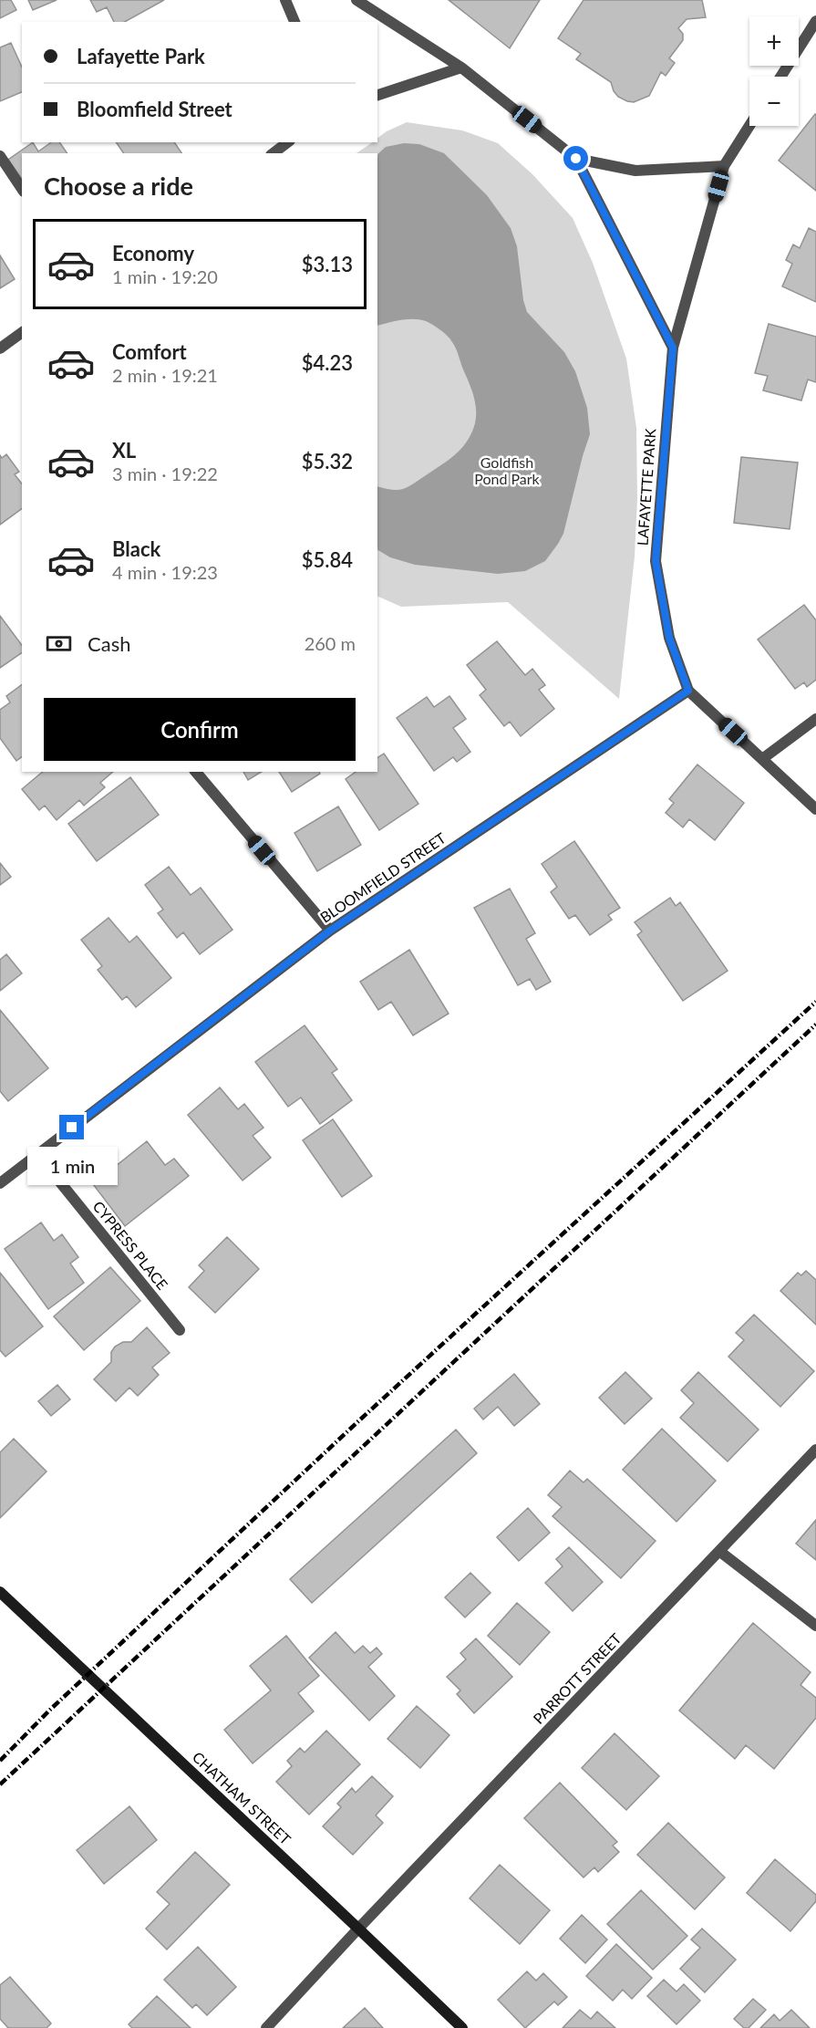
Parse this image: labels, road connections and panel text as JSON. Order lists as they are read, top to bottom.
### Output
{
  "streets": {
    "main road": ["CHATHAM STREET"],
    "street": [
      "LAFAYETTE PARK",
      "BLOOMFIELD STREET",
      "CYPRESS PLACE",
      "PARROTT STREET"
    ]
  },
  "crossings": [
    ["LAFAYETTE PARK", "BLOOMFIELD STREET"],
    ["BLOOMFIELD STREET", "CYPRESS PLACE"],
    ["PARROTT STREET", "CHATHAM STREET"]
  ],
  "parks": ["Goldfish Pond Park"],
  "page": {
    "map_buttons": ["+", "−"],
    "banner": ["Lafayette Park", "Bloomfield Street"],
    "heading": "Choose a ride",
    "list": [
      {
        "name": "Economy",
        "note": "1 min · 19:20",
        "value": "$3.13"
      },
      {
        "name": "Comfort",
        "note": "2 min · 19:21",
        "value": "$4.23"
      },
      {
        "name": "XL",
        "note": "3 min · 19:22",
        "value": "$5.32"
      },
      {
        "name": "Black",
        "note": "4 min · 19:23",
        "value": "$5.84"
      }
    ],
    "pay": ["Cash", "260 m"],
    "buttons": "Confirm",
    "bubble": "1 min"
  }
}
